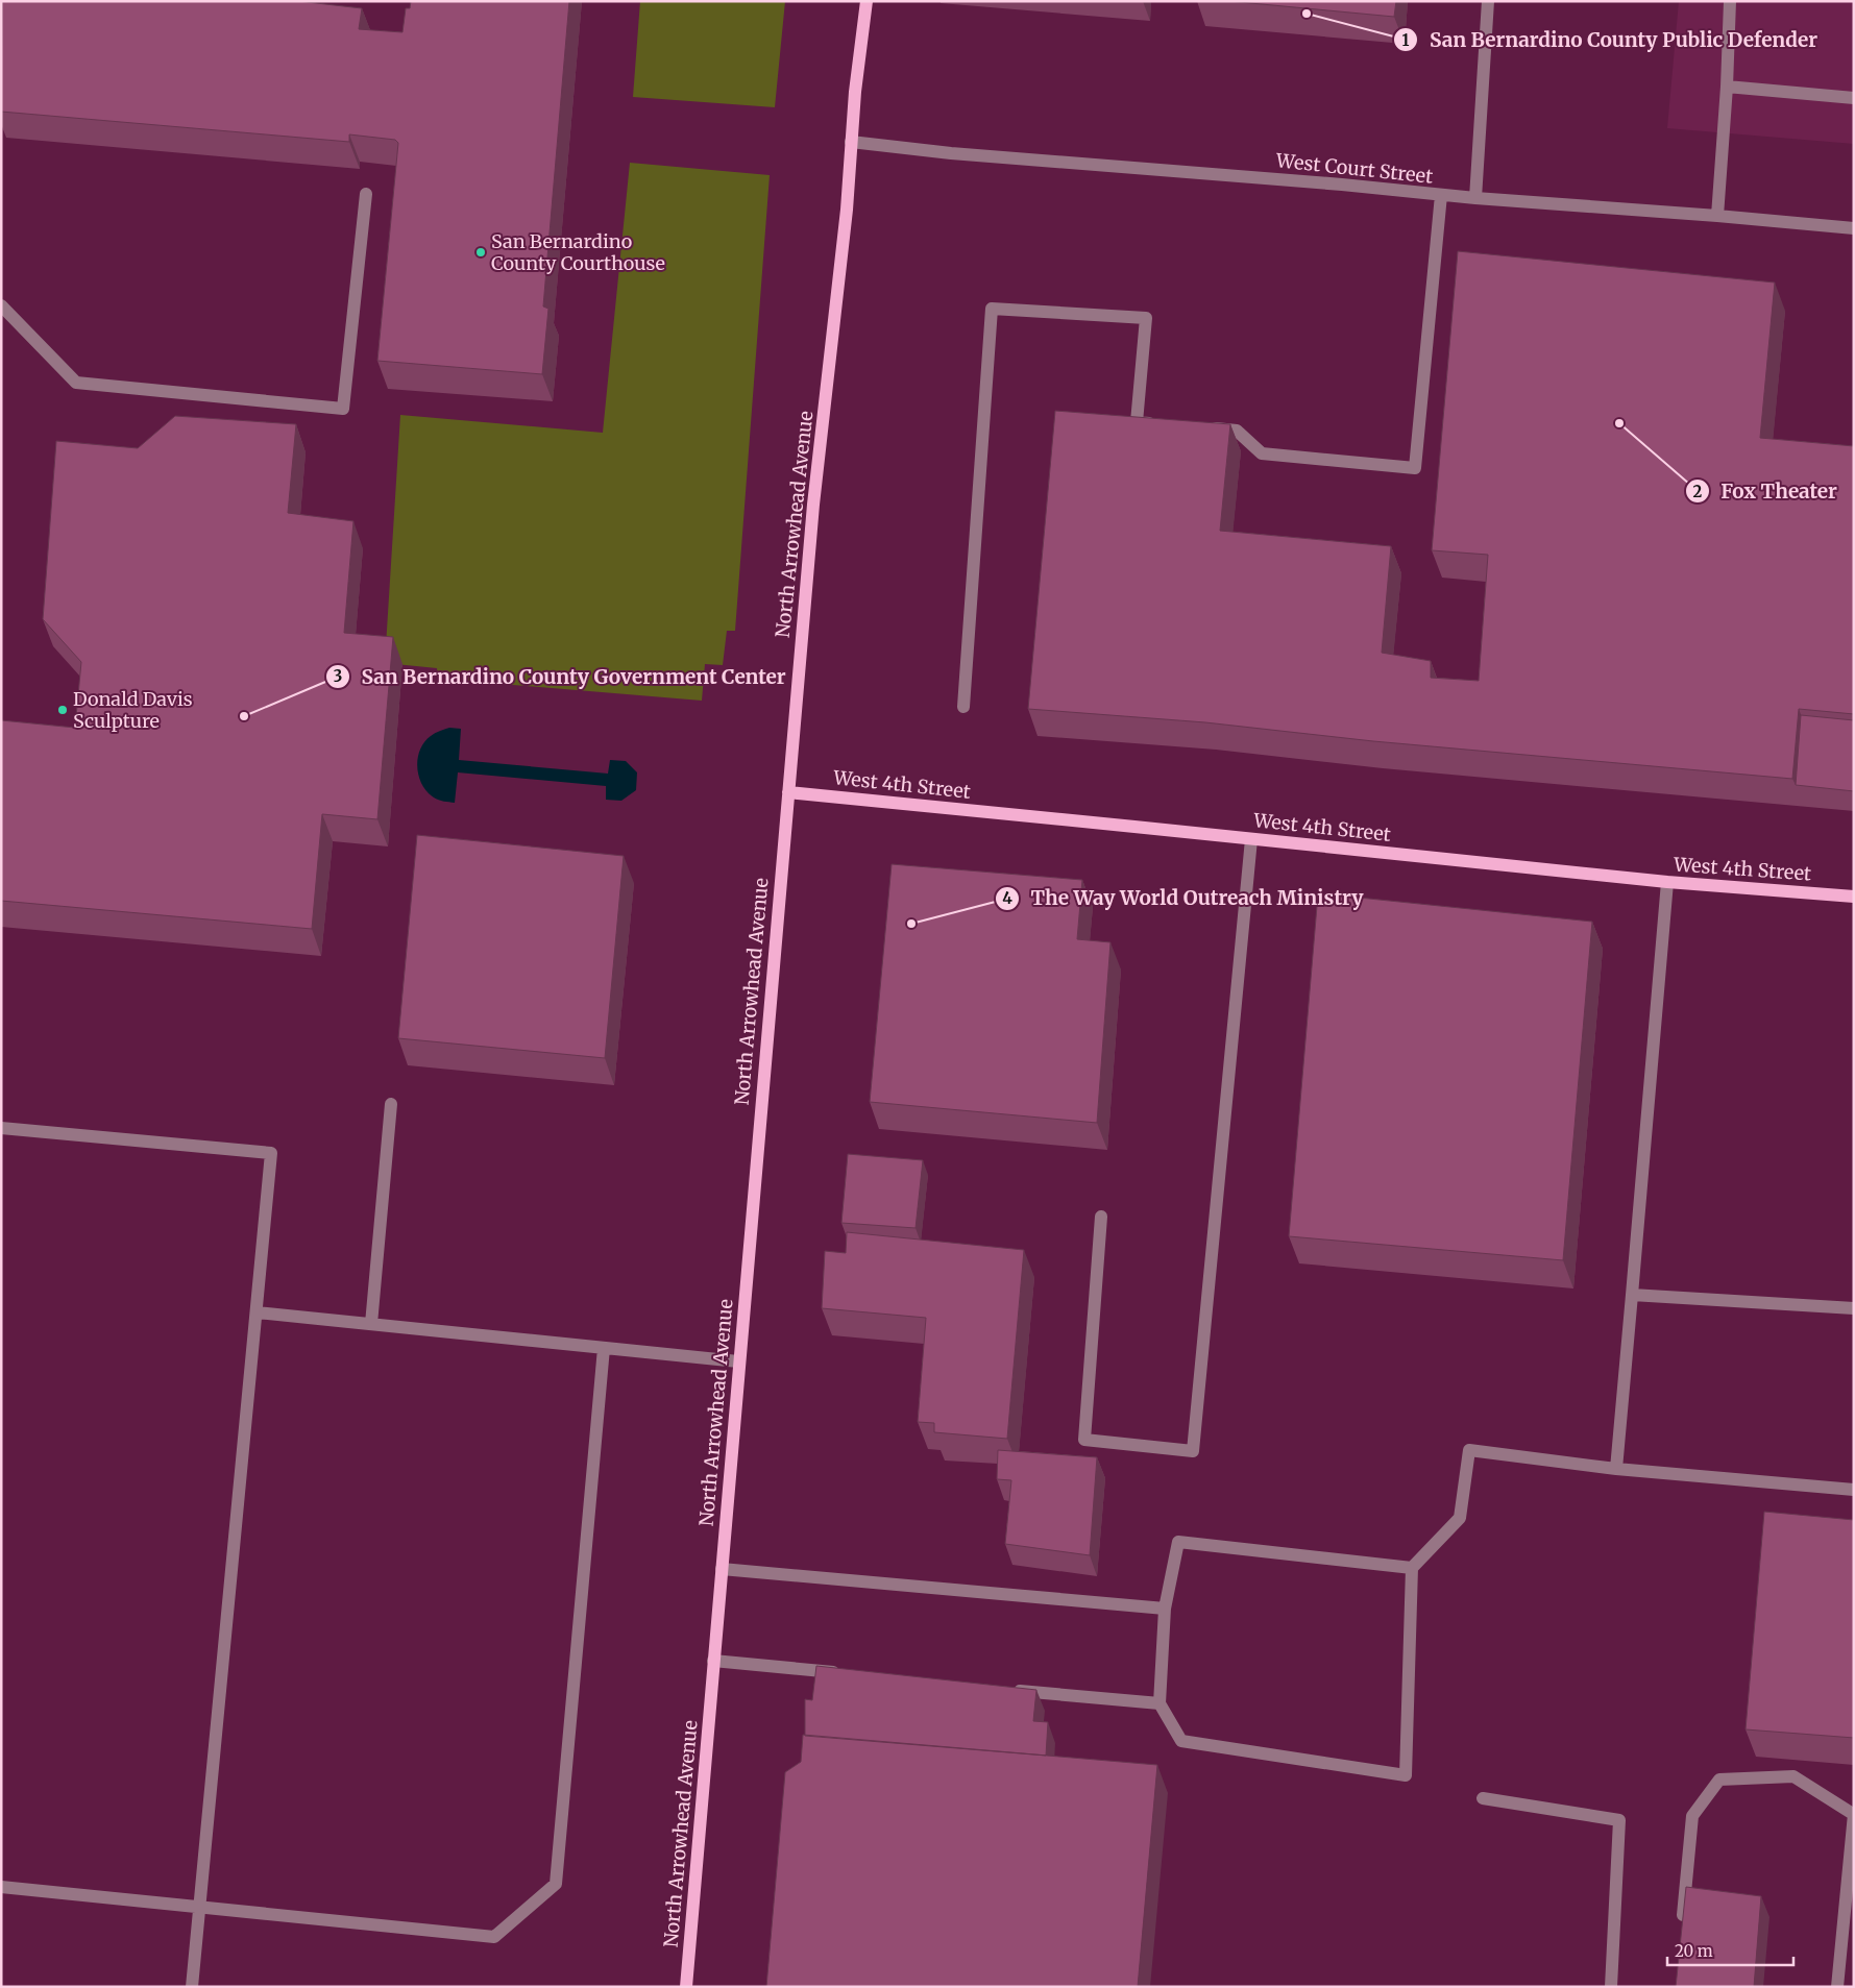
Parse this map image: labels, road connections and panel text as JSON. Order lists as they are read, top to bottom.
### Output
{
  "streets": {
    "main road": ["North Arrowhead Avenue", "West 4th Street"],
    "street": ["West Court Street"]
  },
  "crossings": [
    ["West Court Street", "North Arrowhead Avenue"],
    ["North Arrowhead Avenue", "West 4th Street"]
  ],
  "places": [
    "San Bernardino County Public Defender",
    "San Bernardino County Courthouse",
    "Fox Theater",
    "Donald Davis Sculpture",
    "San Bernardino County Government Center",
    "The Way World Outreach Ministry"
  ],
  "scale_bar": "20 m"
}
